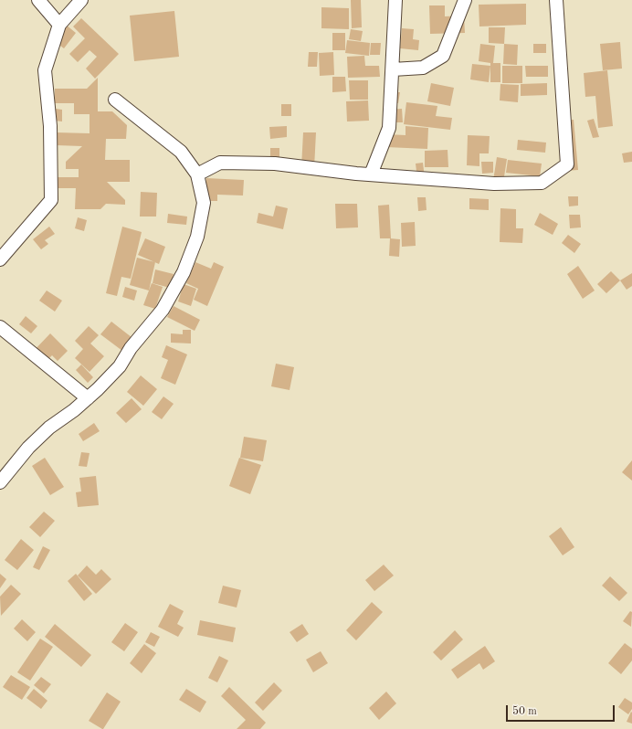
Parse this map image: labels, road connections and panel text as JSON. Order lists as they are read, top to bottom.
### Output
{
  "scale_bar": "50 m"
}
